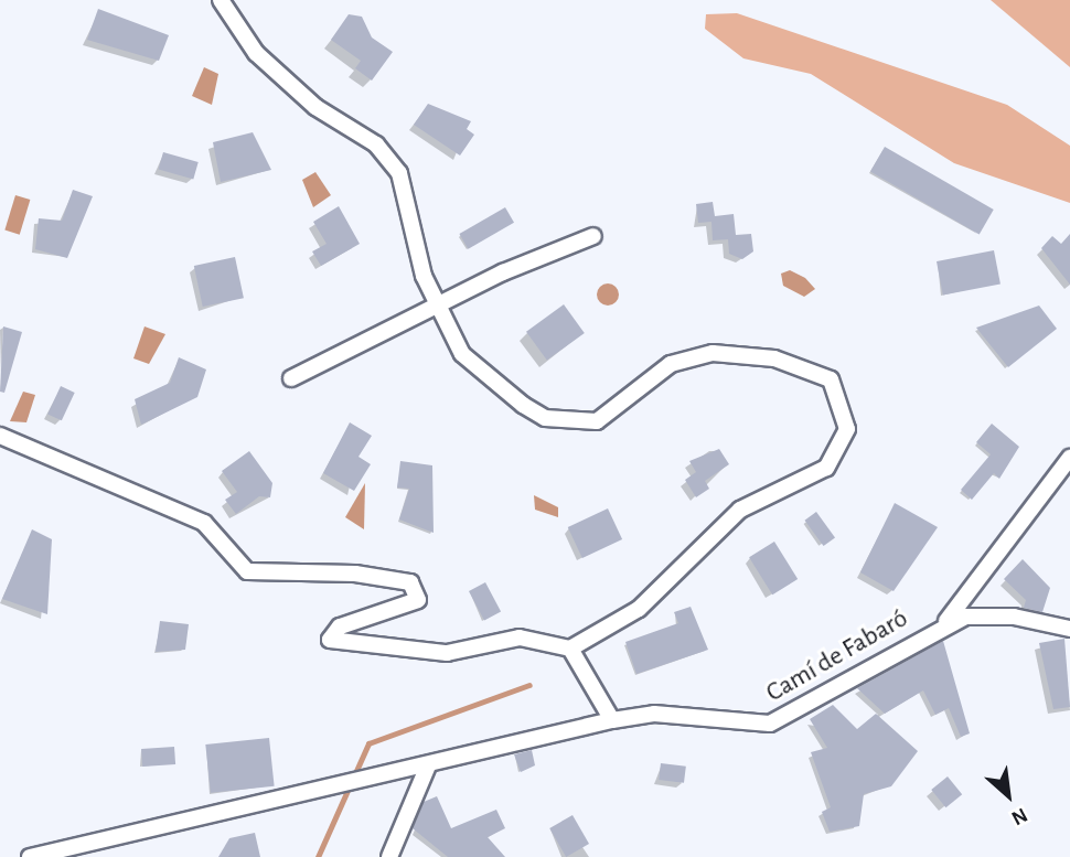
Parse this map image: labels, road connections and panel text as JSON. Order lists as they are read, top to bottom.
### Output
{
  "streets": {
    "street": ["Camí de Fabaró"]
  },
  "north": "bottom right"
}
